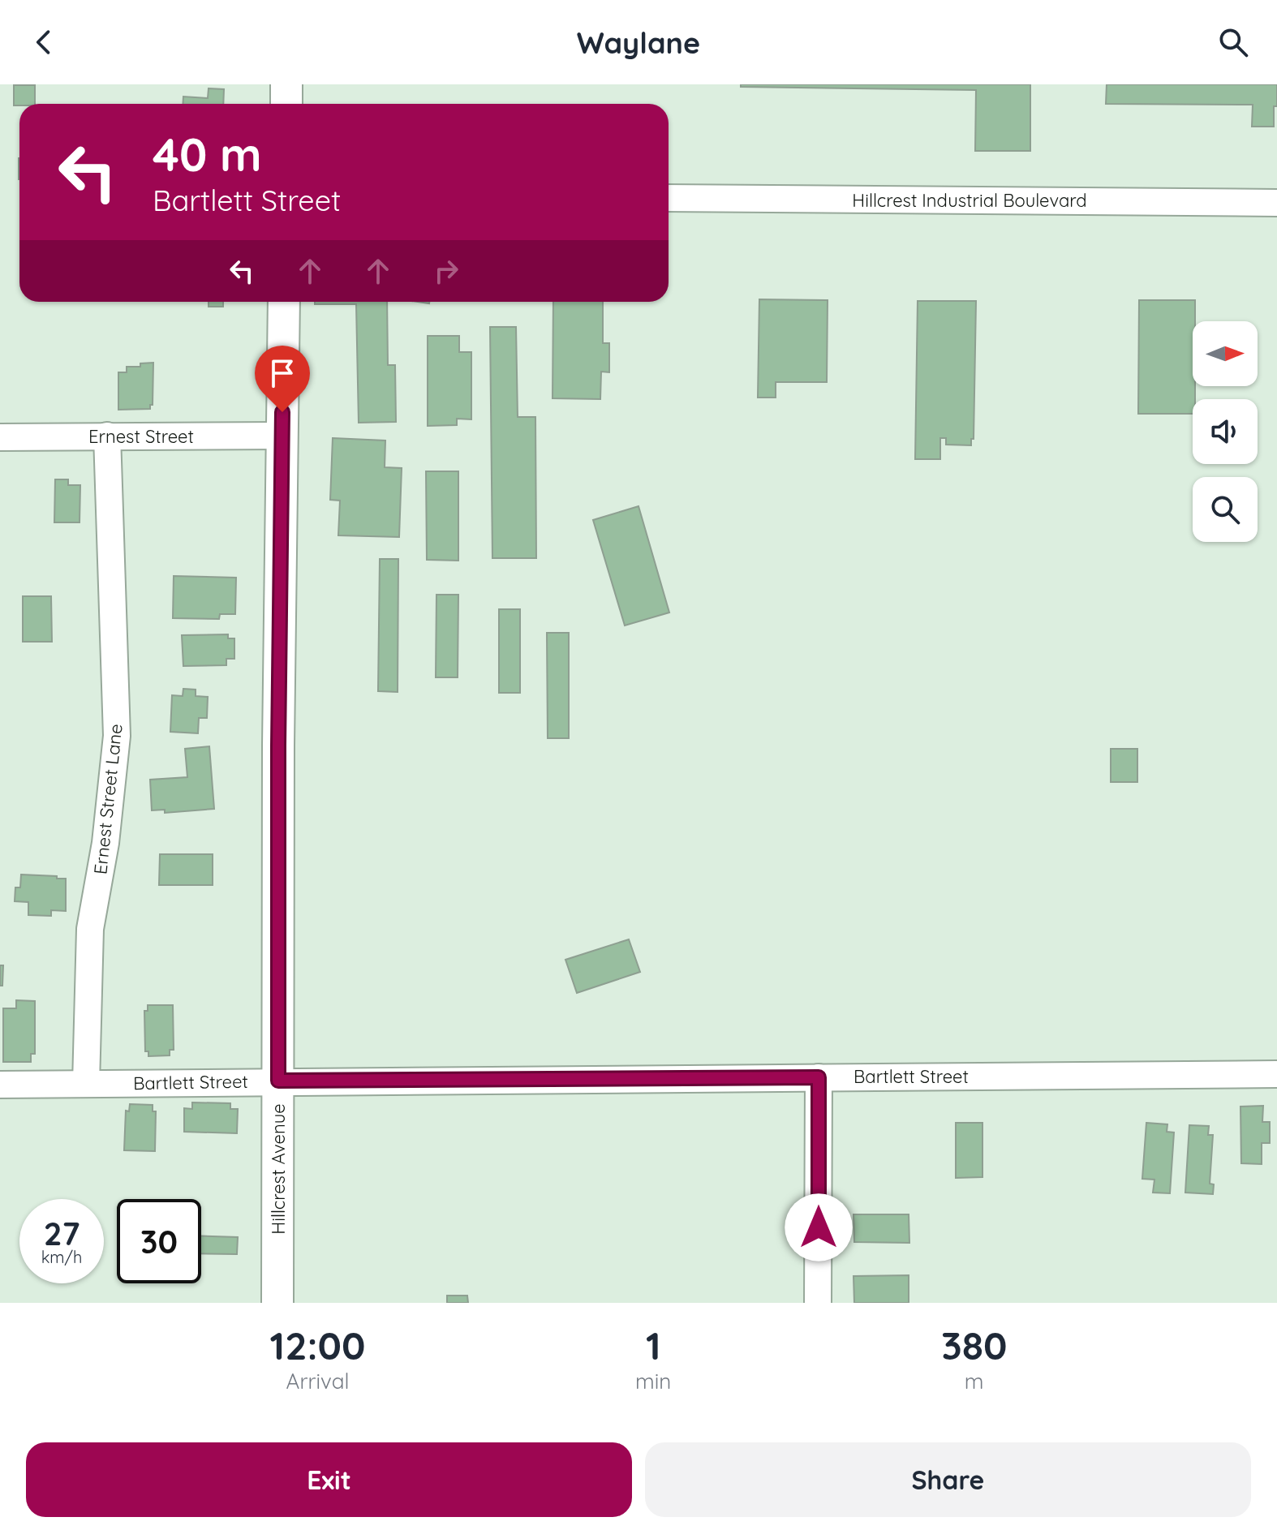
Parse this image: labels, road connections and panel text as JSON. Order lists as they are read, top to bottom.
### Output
{
  "streets": {
    "street": [
      "Hillcrest Industrial Boulevard",
      "Ernest Street",
      "Ernest Street Lane",
      "Bartlett Street",
      "Hillcrest Avenue"
    ]
  },
  "crossings": [
    ["Ernest Street", "Ernest Street Lane"],
    ["Ernest Street", "Hillcrest Avenue"],
    ["Ernest Street Lane", "Bartlett Street"],
    ["Bartlett Street", "Hillcrest Avenue"]
  ],
  "north": "right",
  "page": {
    "header": "Waylane",
    "turn": ["40 m", "Bartlett Street"],
    "speed": "27 km/h",
    "limit": "30",
    "eta": [
      "12:00",
      "Arrival",
      "1",
      "min",
      "380",
      "m"
    ],
    "buttons": ["Exit", "Share"]
  }
}
